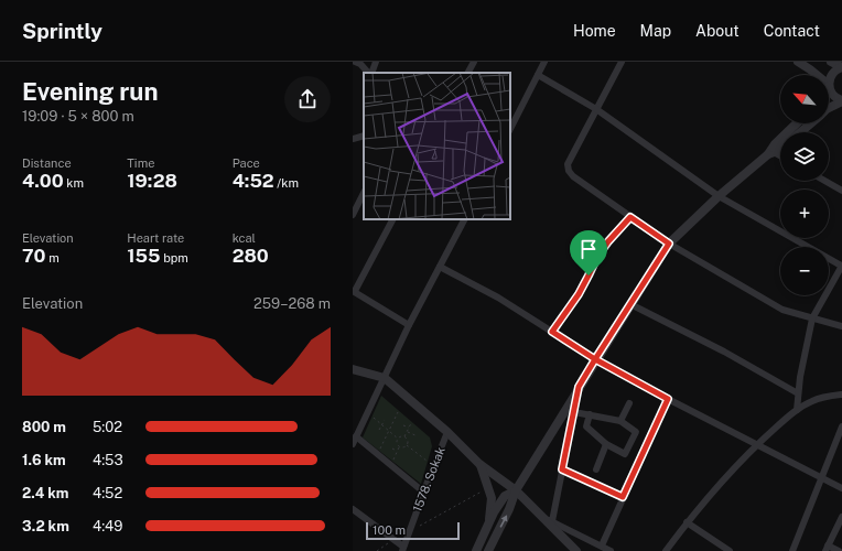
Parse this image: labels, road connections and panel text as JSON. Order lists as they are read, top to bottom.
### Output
{
  "streets": {
    "street": ["1578. Sokak"]
  },
  "scale_bar": "100 m",
  "north": "top left",
  "page": {
    "header": "Sprintly",
    "nav": [
      "Home",
      "Map",
      "About",
      "Contact"
    ],
    "heading": ["Evening run", "19:09 · 5 × 800 m"],
    "map_buttons": ["+", "−"],
    "stats": [
      ["Distance", "4.00 km"],
      ["Time", "19:28"],
      ["Pace", "4:52 /km"],
      ["Elevation", "70 m"],
      ["Heart rate", "155 bpm"],
      ["kcal", "280"]
    ],
    "chart": ["Elevation", "259–268 m"],
    "list": [
      {
        "name": "800 m",
        "note": "5:02"
      },
      {
        "name": "1.6 km",
        "note": "4:53"
      },
      {
        "name": "2.4 km",
        "note": "4:52"
      },
      {
        "name": "3.2 km",
        "note": "4:49"
      }
    ],
    "scale": "100 m"
  }
}
